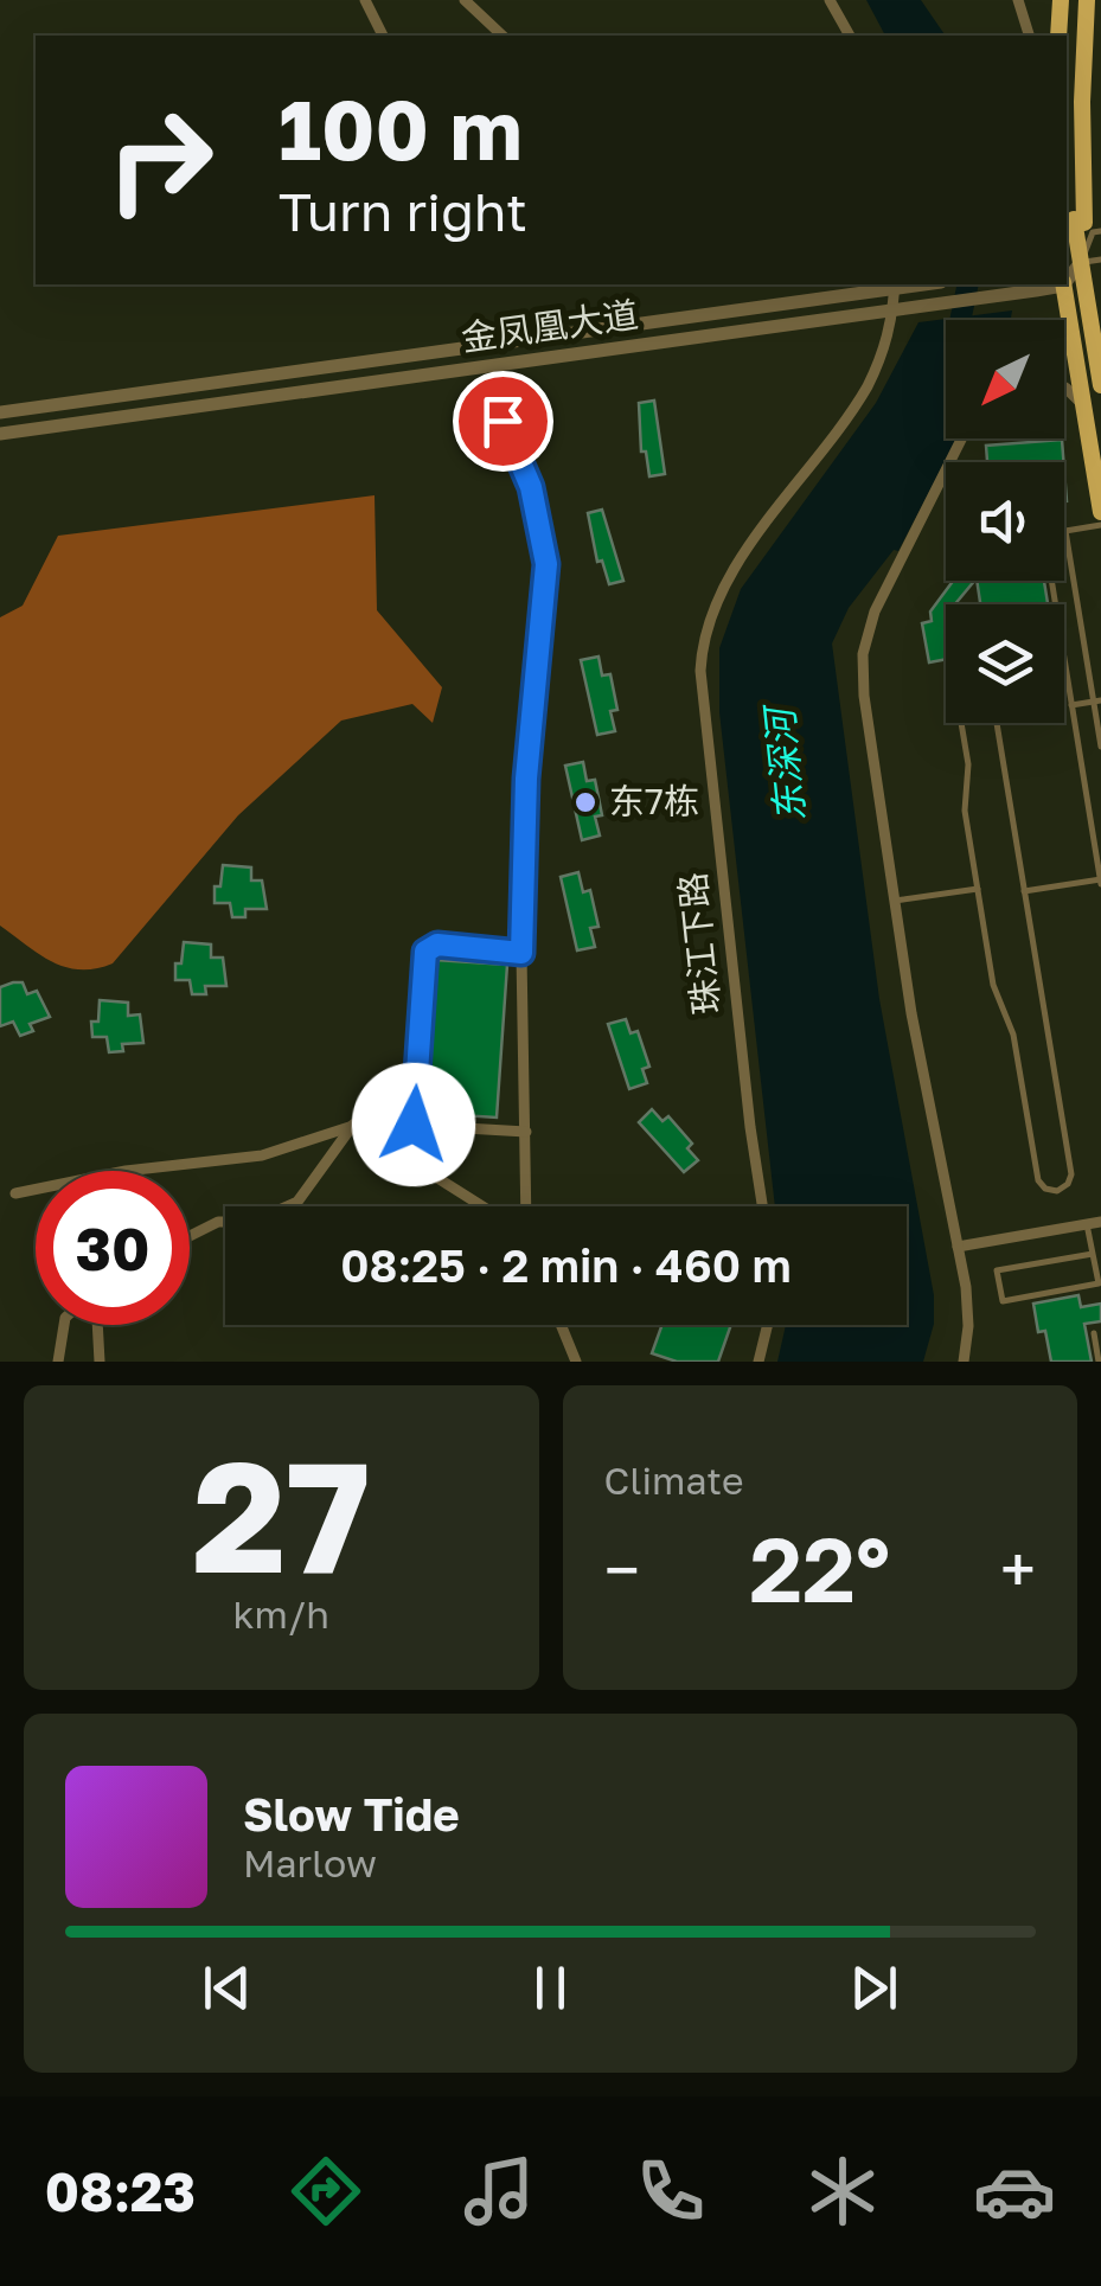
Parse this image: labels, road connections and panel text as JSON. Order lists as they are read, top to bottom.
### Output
{
  "streets": {
    "street": ["金凤凰大道", "珠江下路"]
  },
  "crossings": [
    ["金凤凰大道", "珠江下路"]
  ],
  "water": ["东深河"],
  "places": ["东7栋"],
  "north": "bottom left",
  "page": {
    "turn": ["100 m", "Turn right"],
    "limit": "30",
    "trip": "08:25 · 2 min · 460 m",
    "tile": [
      ["27", "km/h"],
      "Climate"
    ],
    "heat": ["−", "22°", "+"],
    "song": ["Slow Tide", "Marlow"],
    "tabs": "08:23"
  }
}
